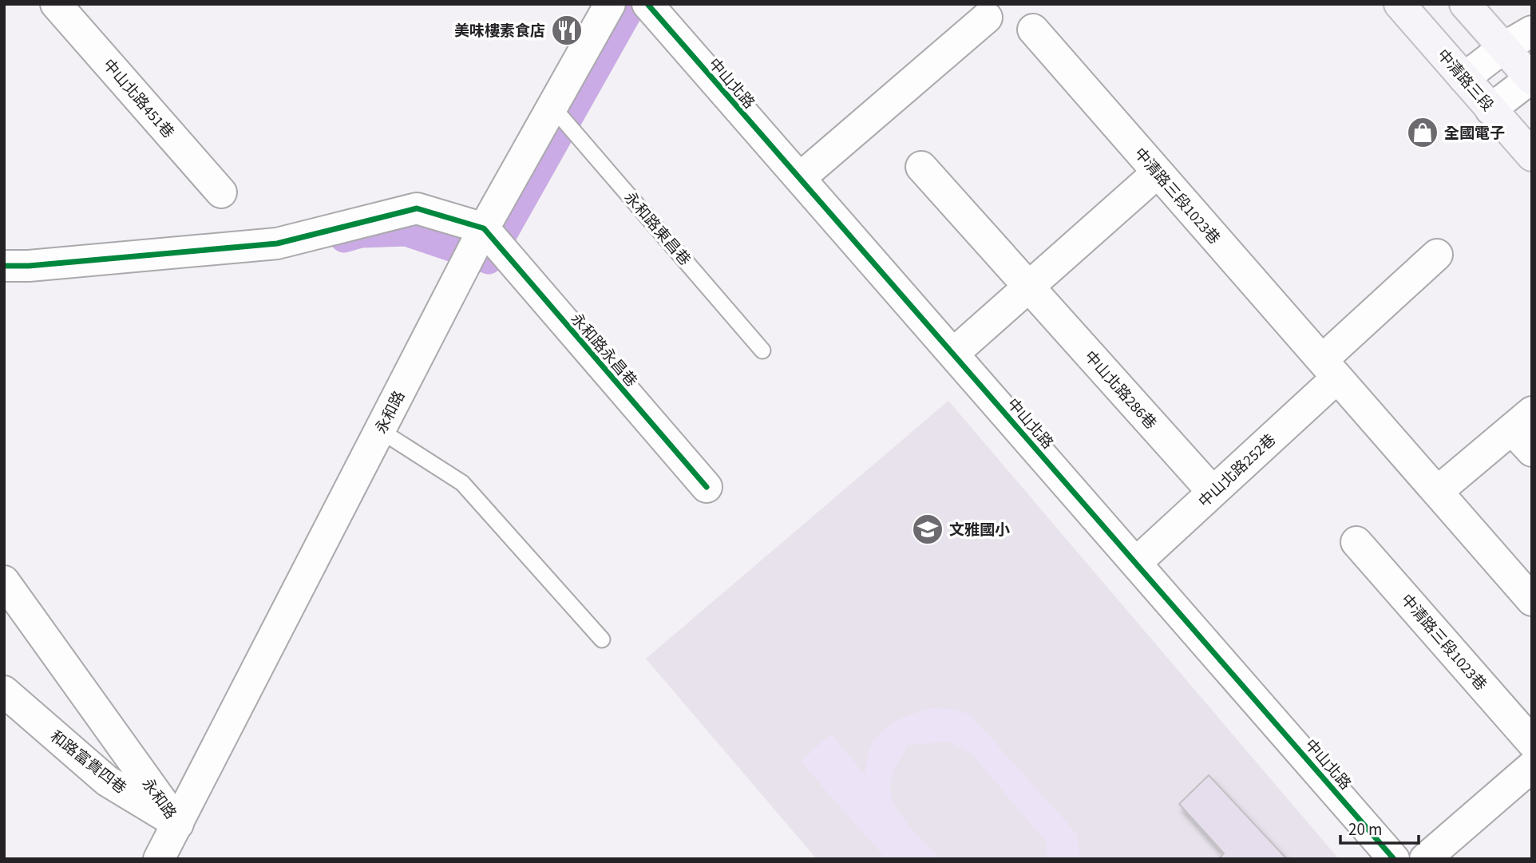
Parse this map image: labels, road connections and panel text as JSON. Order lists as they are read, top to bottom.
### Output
{
  "streets": {
    "main road": ["中清路三段"],
    "street": [
      "中山北路",
      "中山北路451巷",
      "中清路三段1023巷",
      "永和路永昌巷",
      "中山北路286巷",
      "永和路",
      "中山北路252巷",
      "和路富貴四巷"
    ],
    "lane": ["永和路東昌巷"]
  },
  "crossings": [
    ["中山北路", "中山北路252巷"],
    ["中清路三段1023巷", "中山北路252巷"],
    ["永和路東昌巷", "永和路"],
    ["永和路永昌巷", "永和路"],
    ["中山北路286巷", "中山北路252巷"],
    ["永和路", "和路富貴四巷"]
  ],
  "places": {
    "restaurant": ["美味樓素食店"],
    "shop": ["全國電子"],
    "school or university": ["文雅國小"]
  },
  "scale_bar": "20 m"
}
